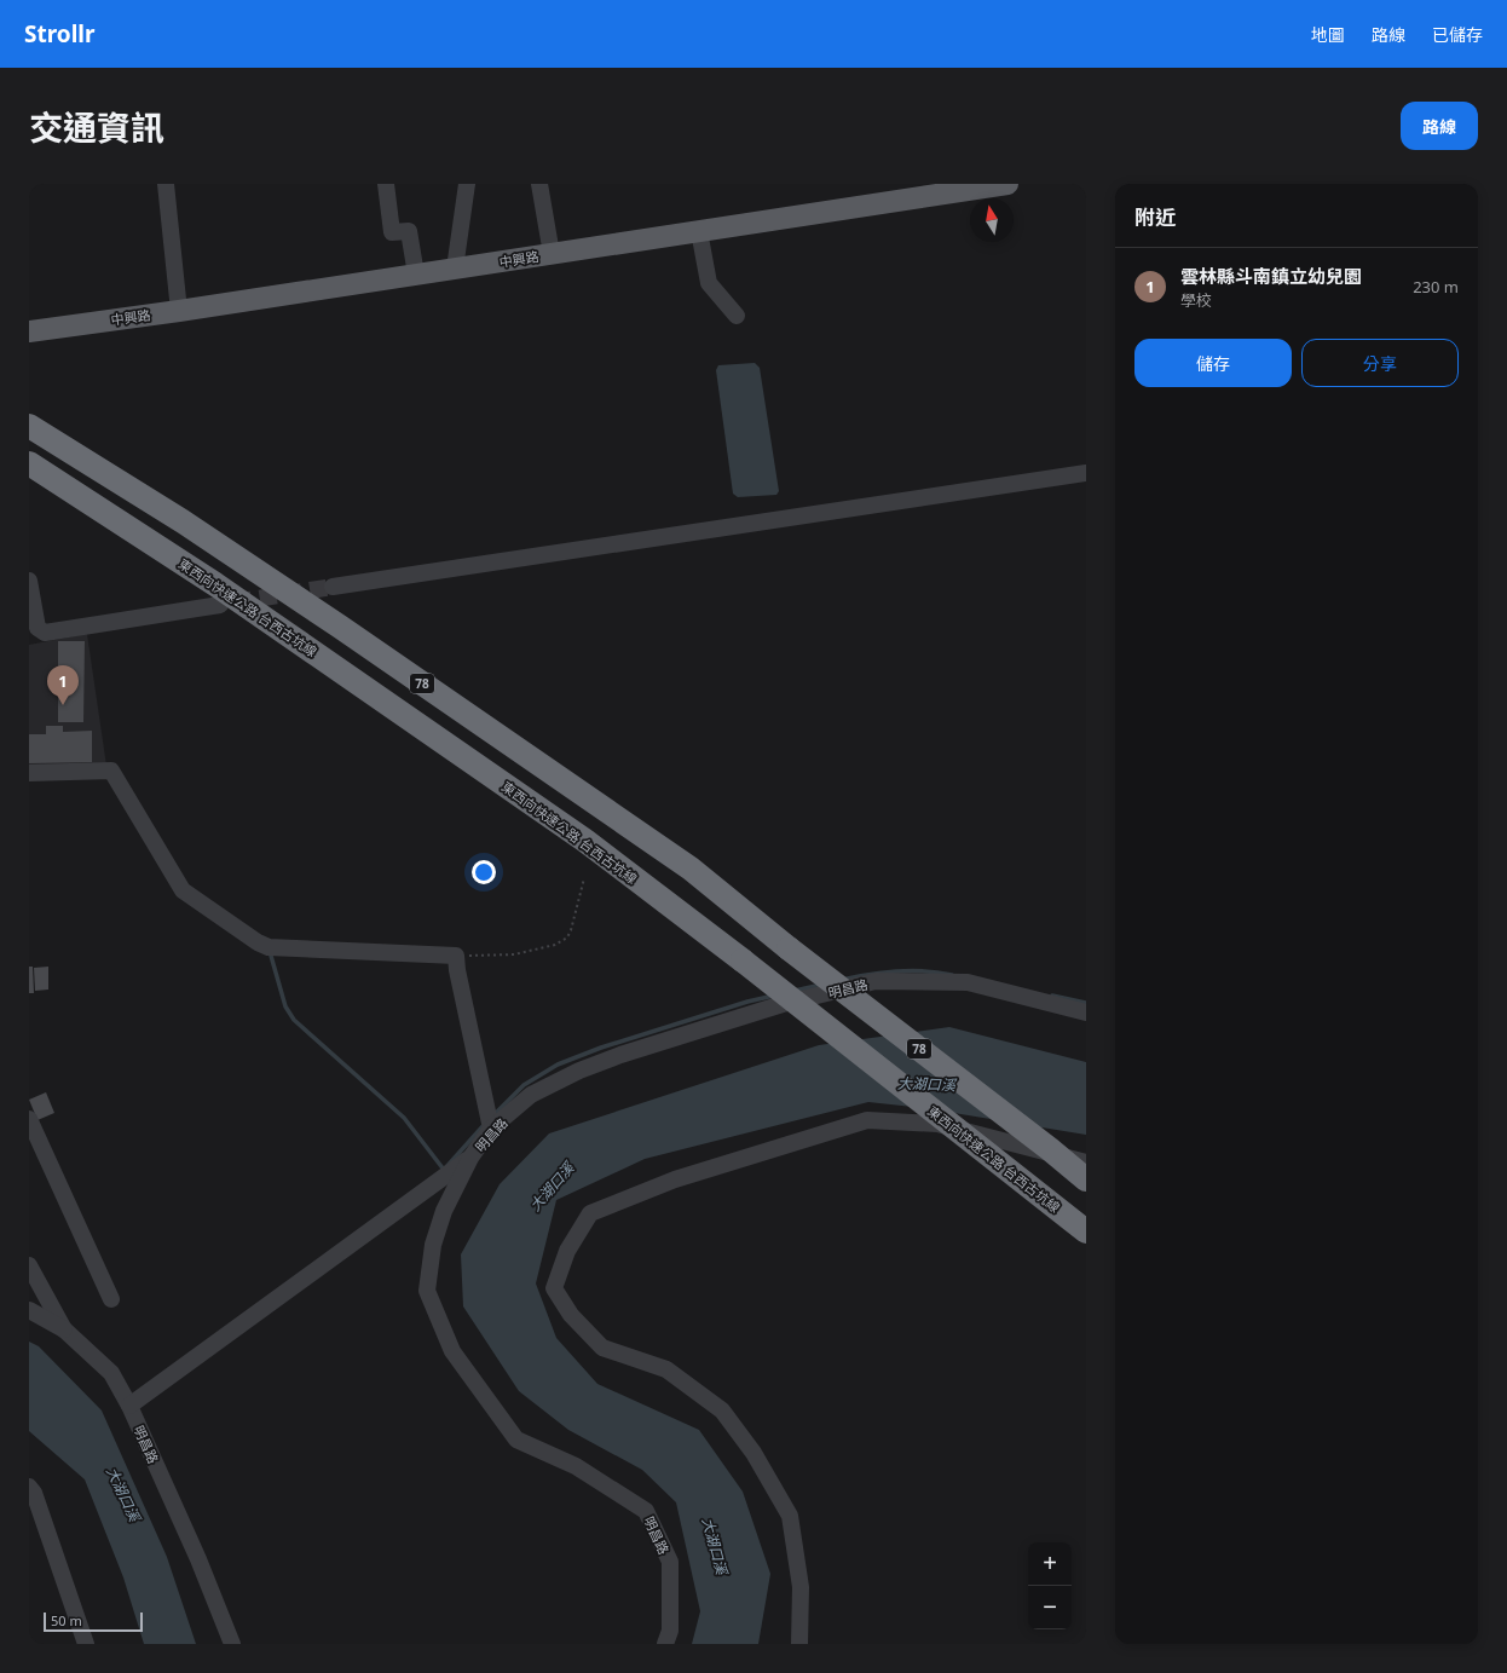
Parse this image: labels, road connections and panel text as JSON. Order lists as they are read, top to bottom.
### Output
{
  "streets": {
    "highway": ["東西向快速公路 台西古坑線", "78"],
    "main road": ["中興路"],
    "street": ["明昌路"]
  },
  "water": ["大湖口溪"],
  "scale_bar": "50 m",
  "north": "top",
  "page": {
    "header": "Strollr",
    "nav": ["地圖", "路線", "已儲存"],
    "title": "交通資訊",
    "buttons": [
      "路線",
      ["儲存", "分享"]
    ],
    "heading": "附近",
    "list": [
      {
        "mark": "1",
        "name": "雲林縣斗南鎮立幼兒園",
        "note": "學校",
        "value": "230 m"
      }
    ],
    "pins": "1",
    "map_buttons": ["+", "−"],
    "scale": "50 m"
  }
}
